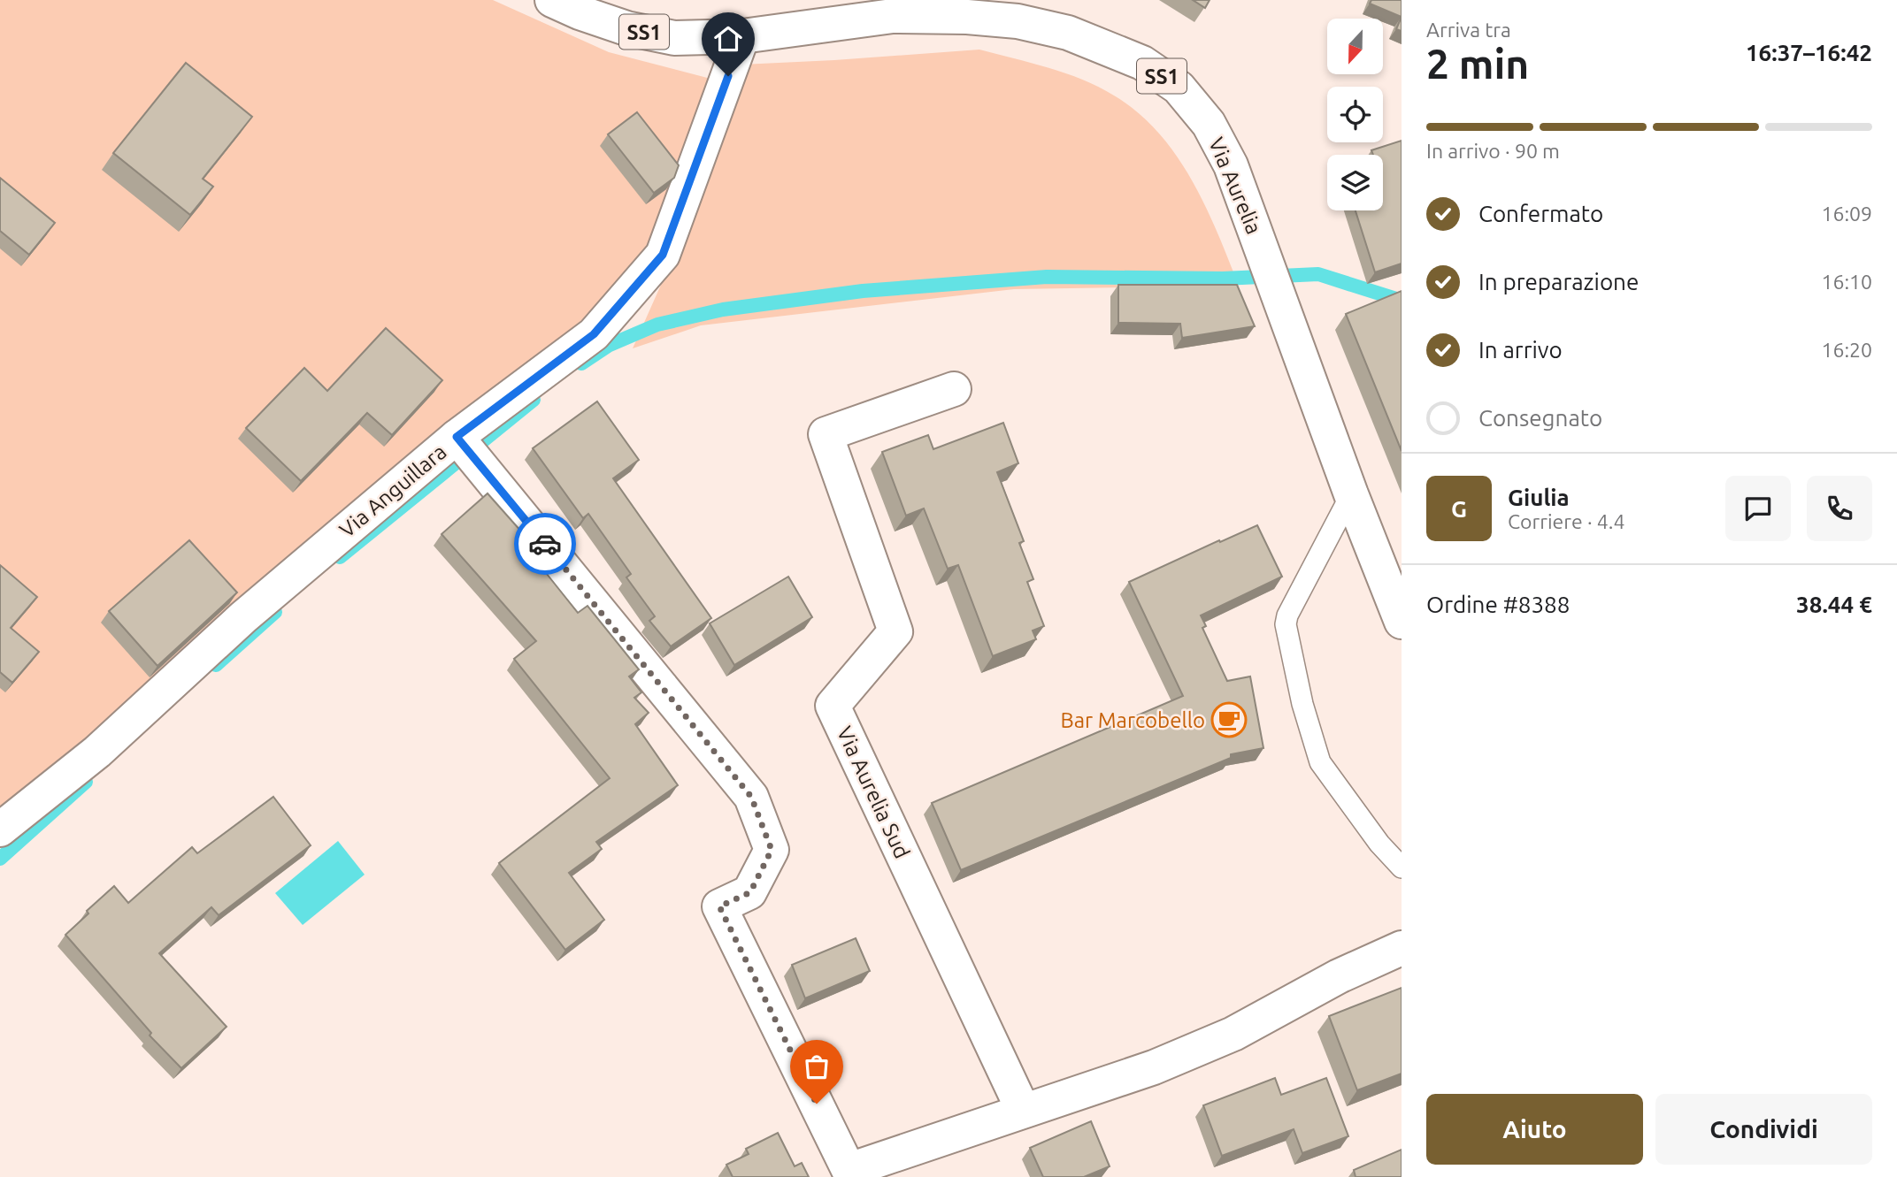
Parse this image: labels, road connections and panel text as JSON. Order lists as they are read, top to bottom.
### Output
{
  "streets": {
    "street": [
      "SS1",
      "Via Aurelia",
      "Via Anguillara",
      "Via Aurelia Sud"
    ]
  },
  "crossings": [
    ["Via Aurelia", "Via Anguillara"]
  ],
  "places": {
    "cafe": ["Bar Marcobello"]
  },
  "north": "bottom",
  "page": {
    "heading": ["2 min", "Arriva tra", "16:37–16:42"],
    "panel": [
      "Giulia",
      "Corriere · 4.4",
      "Ordine #8388",
      "38.44 €"
    ],
    "bar": "In arrivo · 90 m",
    "list": [
      ["Confermato", "16:09"],
      ["In preparazione", "16:10"],
      ["In arrivo", "16:20"],
      "Consegnato"
    ],
    "round": "G",
    "buttons": ["Aiuto", "Condividi"]
  }
}
